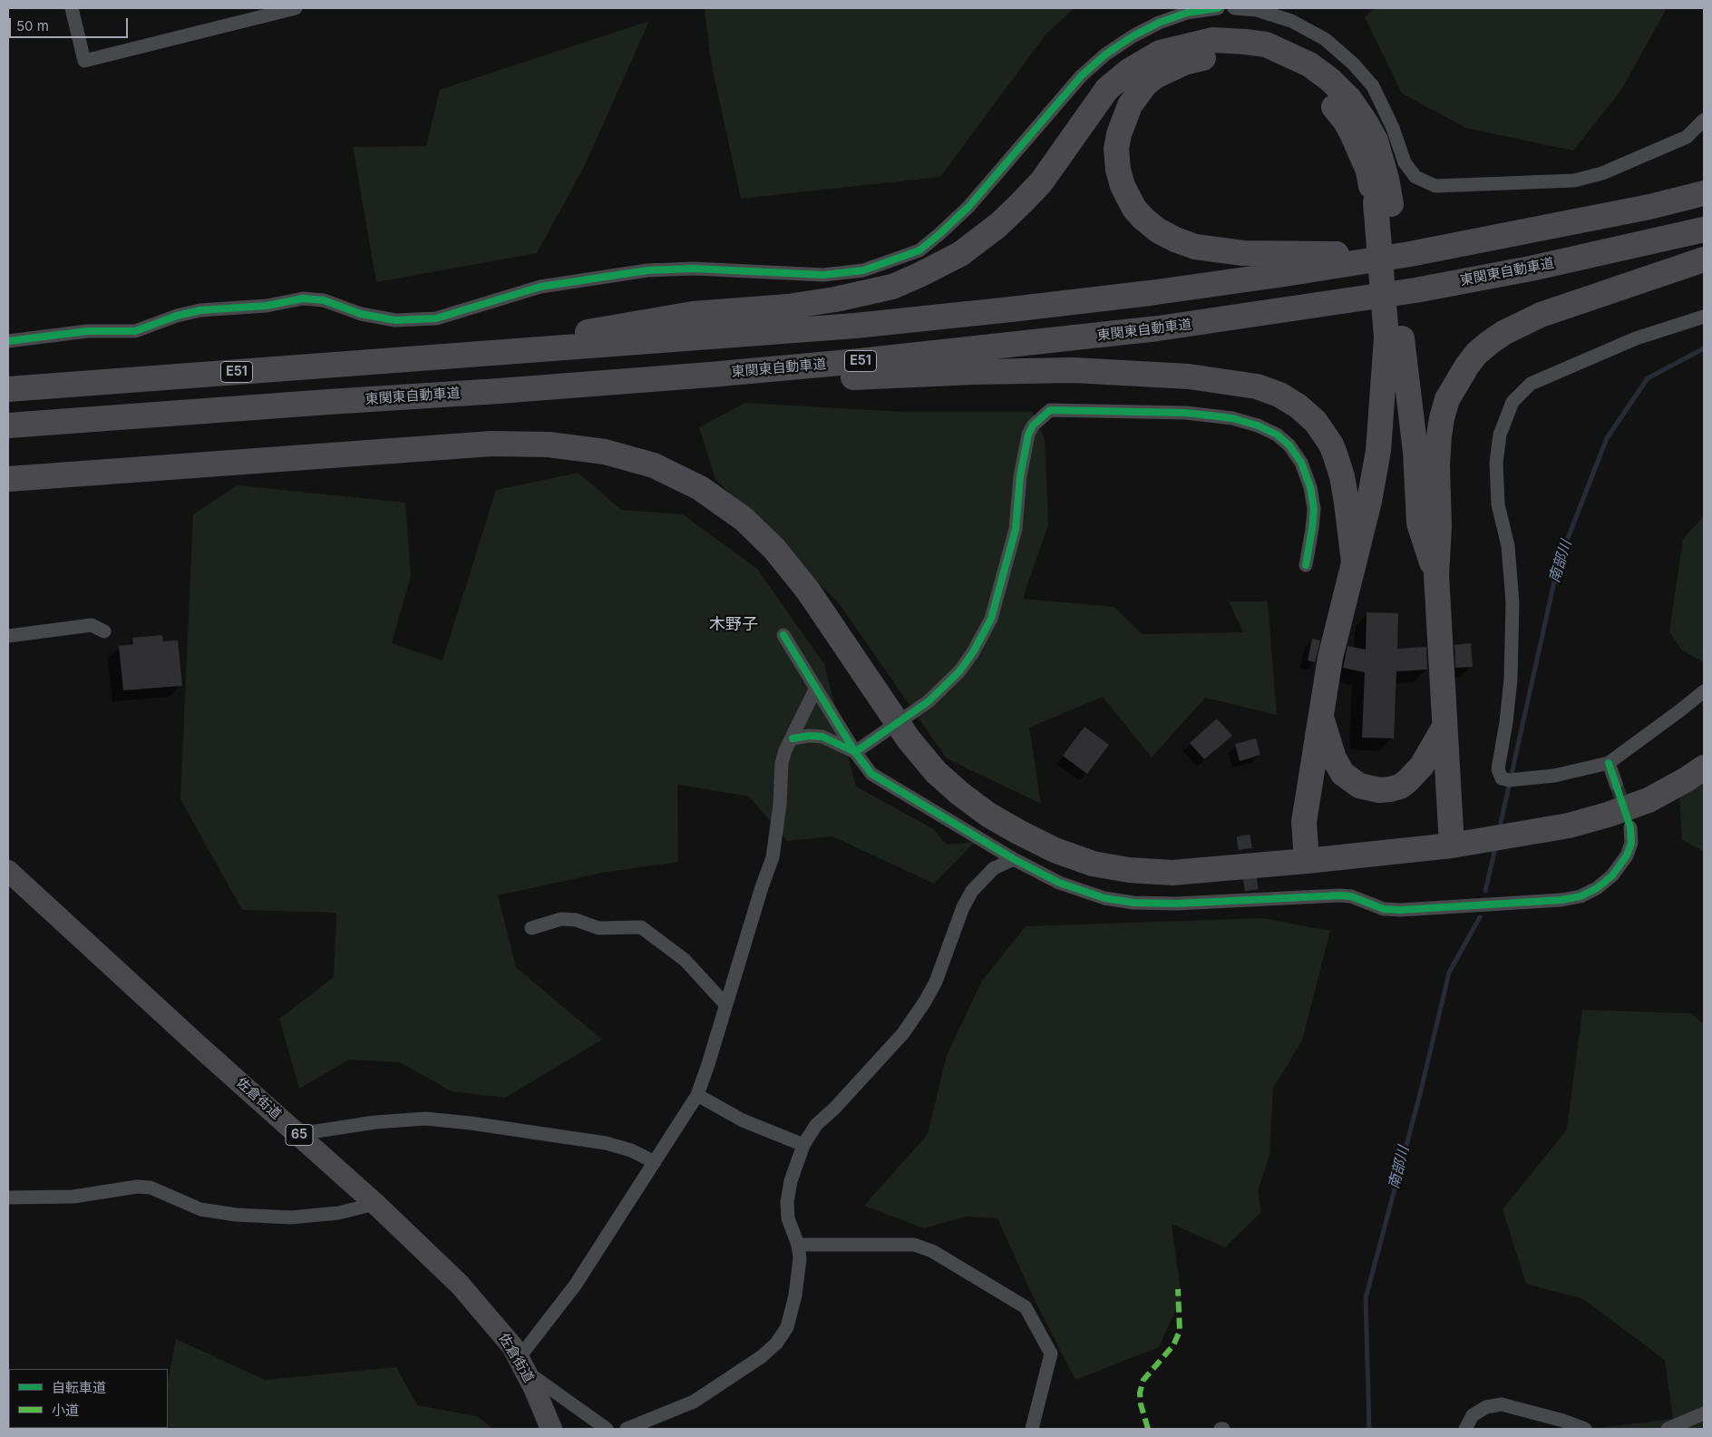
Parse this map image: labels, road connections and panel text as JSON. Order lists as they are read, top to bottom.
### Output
{
  "streets": {
    "highway": ["東関東自動車道", "E51"],
    "main road": ["佐倉街道", "65"]
  },
  "districts": ["木野子"],
  "water": ["南部川"],
  "legend": ["自転車道", "小道"],
  "scale_bar": "50 m"
}
